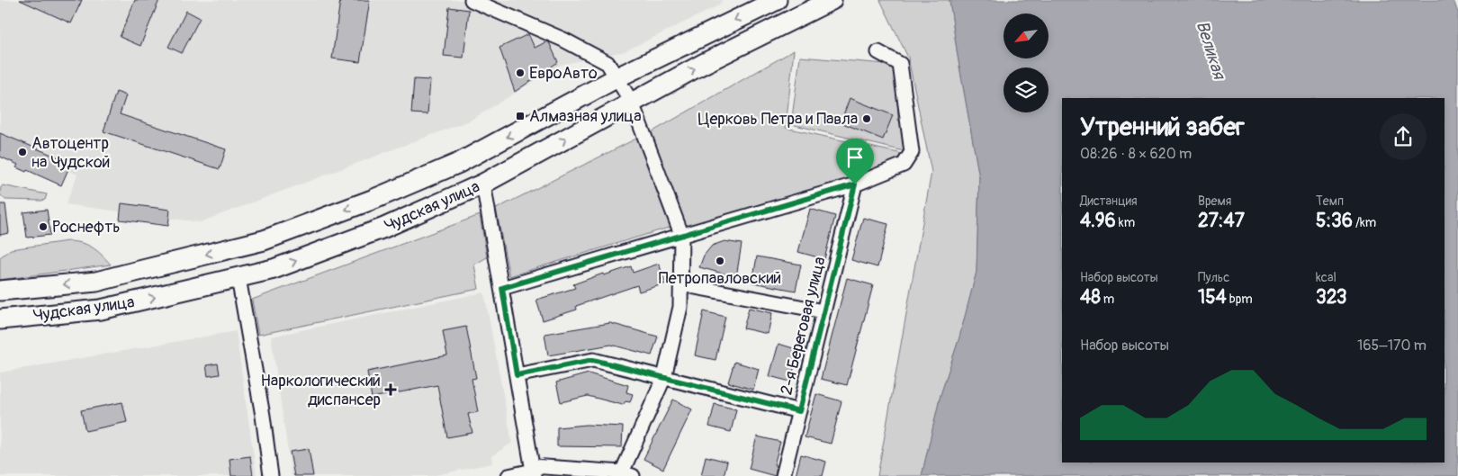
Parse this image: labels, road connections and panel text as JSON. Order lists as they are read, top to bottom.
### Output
{
  "streets": {
    "highway": ["Чудская улица"],
    "street": ["2-я Береговая улица"]
  },
  "water": ["Великая"],
  "places": {
    "other": [
      "ЕвроАвто",
      "Церковь Петра и Павла",
      "Автоцентр на Чудской",
      "Роснефть",
      "Петропавловский"
    ],
    "transit": ["Алмазная улица"],
    "health": ["Наркологический диспансер"]
  },
  "north": "bottom left",
  "page": {
    "heading": ["Утренний забег", "08:26 · 8 × 620 m"],
    "stats": [
      ["Дистанция", "4.96 km"],
      ["Время", "27:47"],
      ["Темп", "5:36 /km"],
      ["Набор высоты", "48 m"],
      ["Пульс", "154 bpm"],
      ["kcal", "323"]
    ],
    "chart": ["Набор высоты", "165–170 m"]
  }
}
